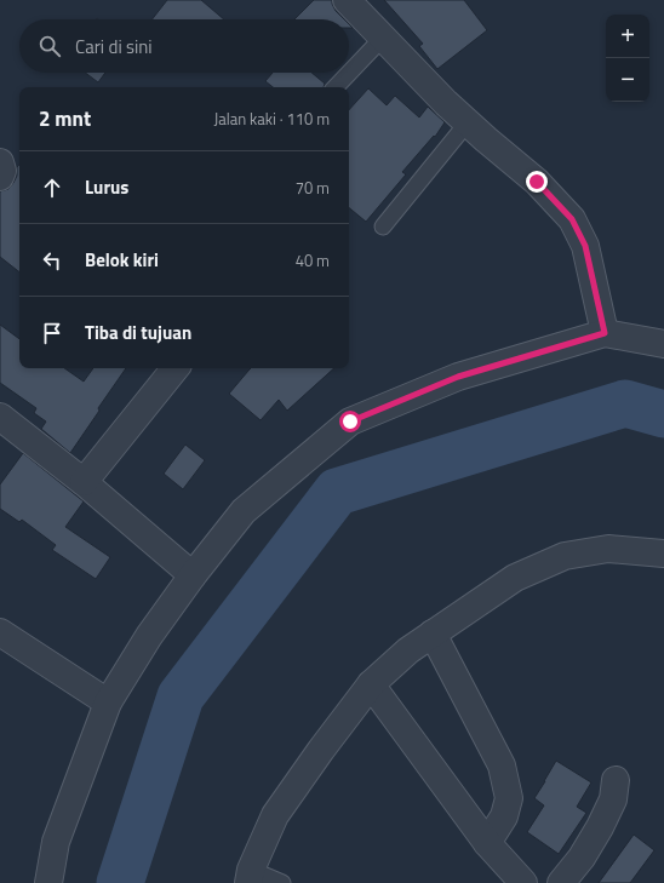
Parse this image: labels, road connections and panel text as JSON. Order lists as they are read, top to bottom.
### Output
{
  "page": {
    "map_buttons": ["+", "−"],
    "search": "Cari di sini",
    "heading": ["2 mnt", "Jalan kaki · 110 m"],
    "list": [
      ["Lurus", "70 m"],
      ["Belok kiri", "40 m"],
      "Tiba di tujuan"
    ]
  }
}
